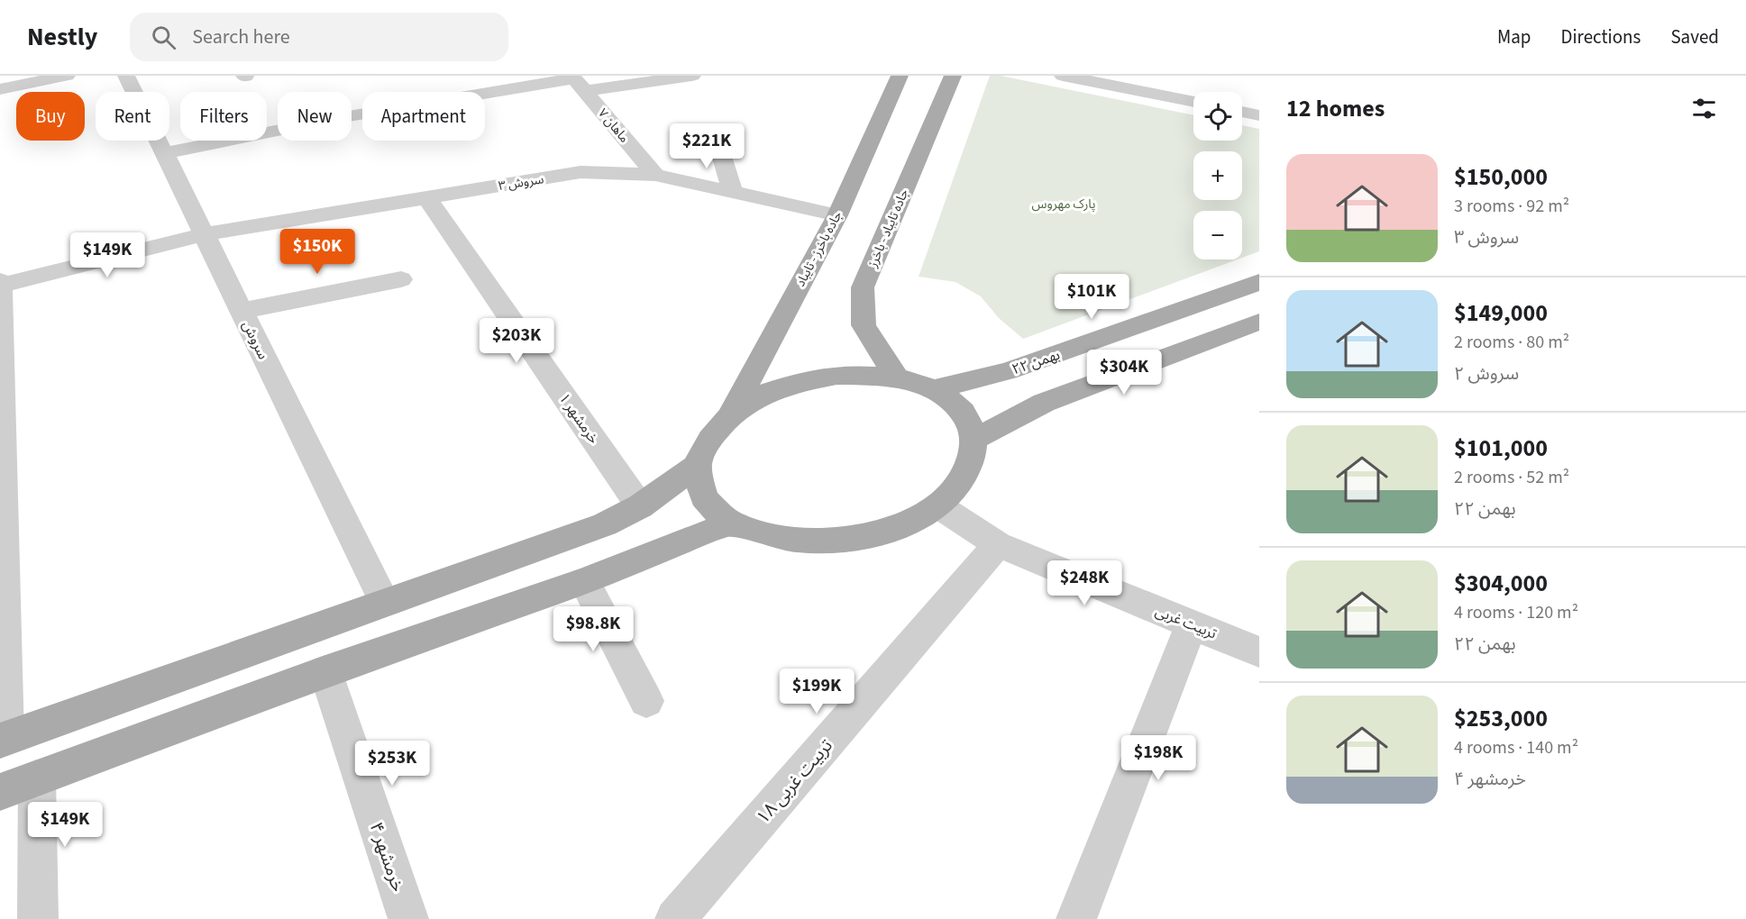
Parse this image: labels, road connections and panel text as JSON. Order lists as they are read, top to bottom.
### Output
{
  "streets": {
    "main road": ["جاده تایباد - باخرز", "جاده باخرز - تایباد", "۲۲ بهمن"],
    "street": [
      "ماهان ۷",
      "سروش ۳",
      "سروش",
      "خرمشهر ۱",
      "تربیت غربی",
      "تربیت غربی ۱۸",
      "خرمشهر ۴"
    ]
  },
  "crossings": [
    ["ماهان ۷", "سروش ۳"],
    ["سروش ۳", "جاده باخرز - تایباد"],
    ["سروش ۳", "سروش"],
    ["سروش ۳", "خرمشهر ۱"],
    ["تربیت غربی", "تربیت غربی ۱۸"]
  ],
  "parks": ["پارک مهروس"],
  "page": {
    "header": "Nestly",
    "search": "Search here",
    "nav": ["Map", "Directions", "Saved"],
    "heading": "12 homes",
    "map_buttons": ["+", "−"],
    "chip": [
      "Buy",
      "Rent",
      "Filters",
      "New",
      "Apartment"
    ],
    "price": [
      "$221K",
      "$150K",
      "$149K",
      "$101K",
      "$203K",
      "$304K",
      "$248K",
      "$98.8K",
      "$199K",
      "$198K",
      "$253K",
      "$149K"
    ],
    "list": [
      {
        "name": "$150,000",
        "note": "3 rooms · 92 m² · سروش ۳"
      },
      {
        "name": "$149,000",
        "note": "2 rooms · 80 m² · سروش ۲"
      },
      {
        "name": "$101,000",
        "note": "2 rooms · 52 m² · ۲۲ بهمن"
      },
      {
        "name": "$304,000",
        "note": "4 rooms · 120 m² · ۲۲ بهمن"
      },
      {
        "name": "$253,000",
        "note": "4 rooms · 140 m² · خرمشهر ۴"
      }
    ]
  }
}
